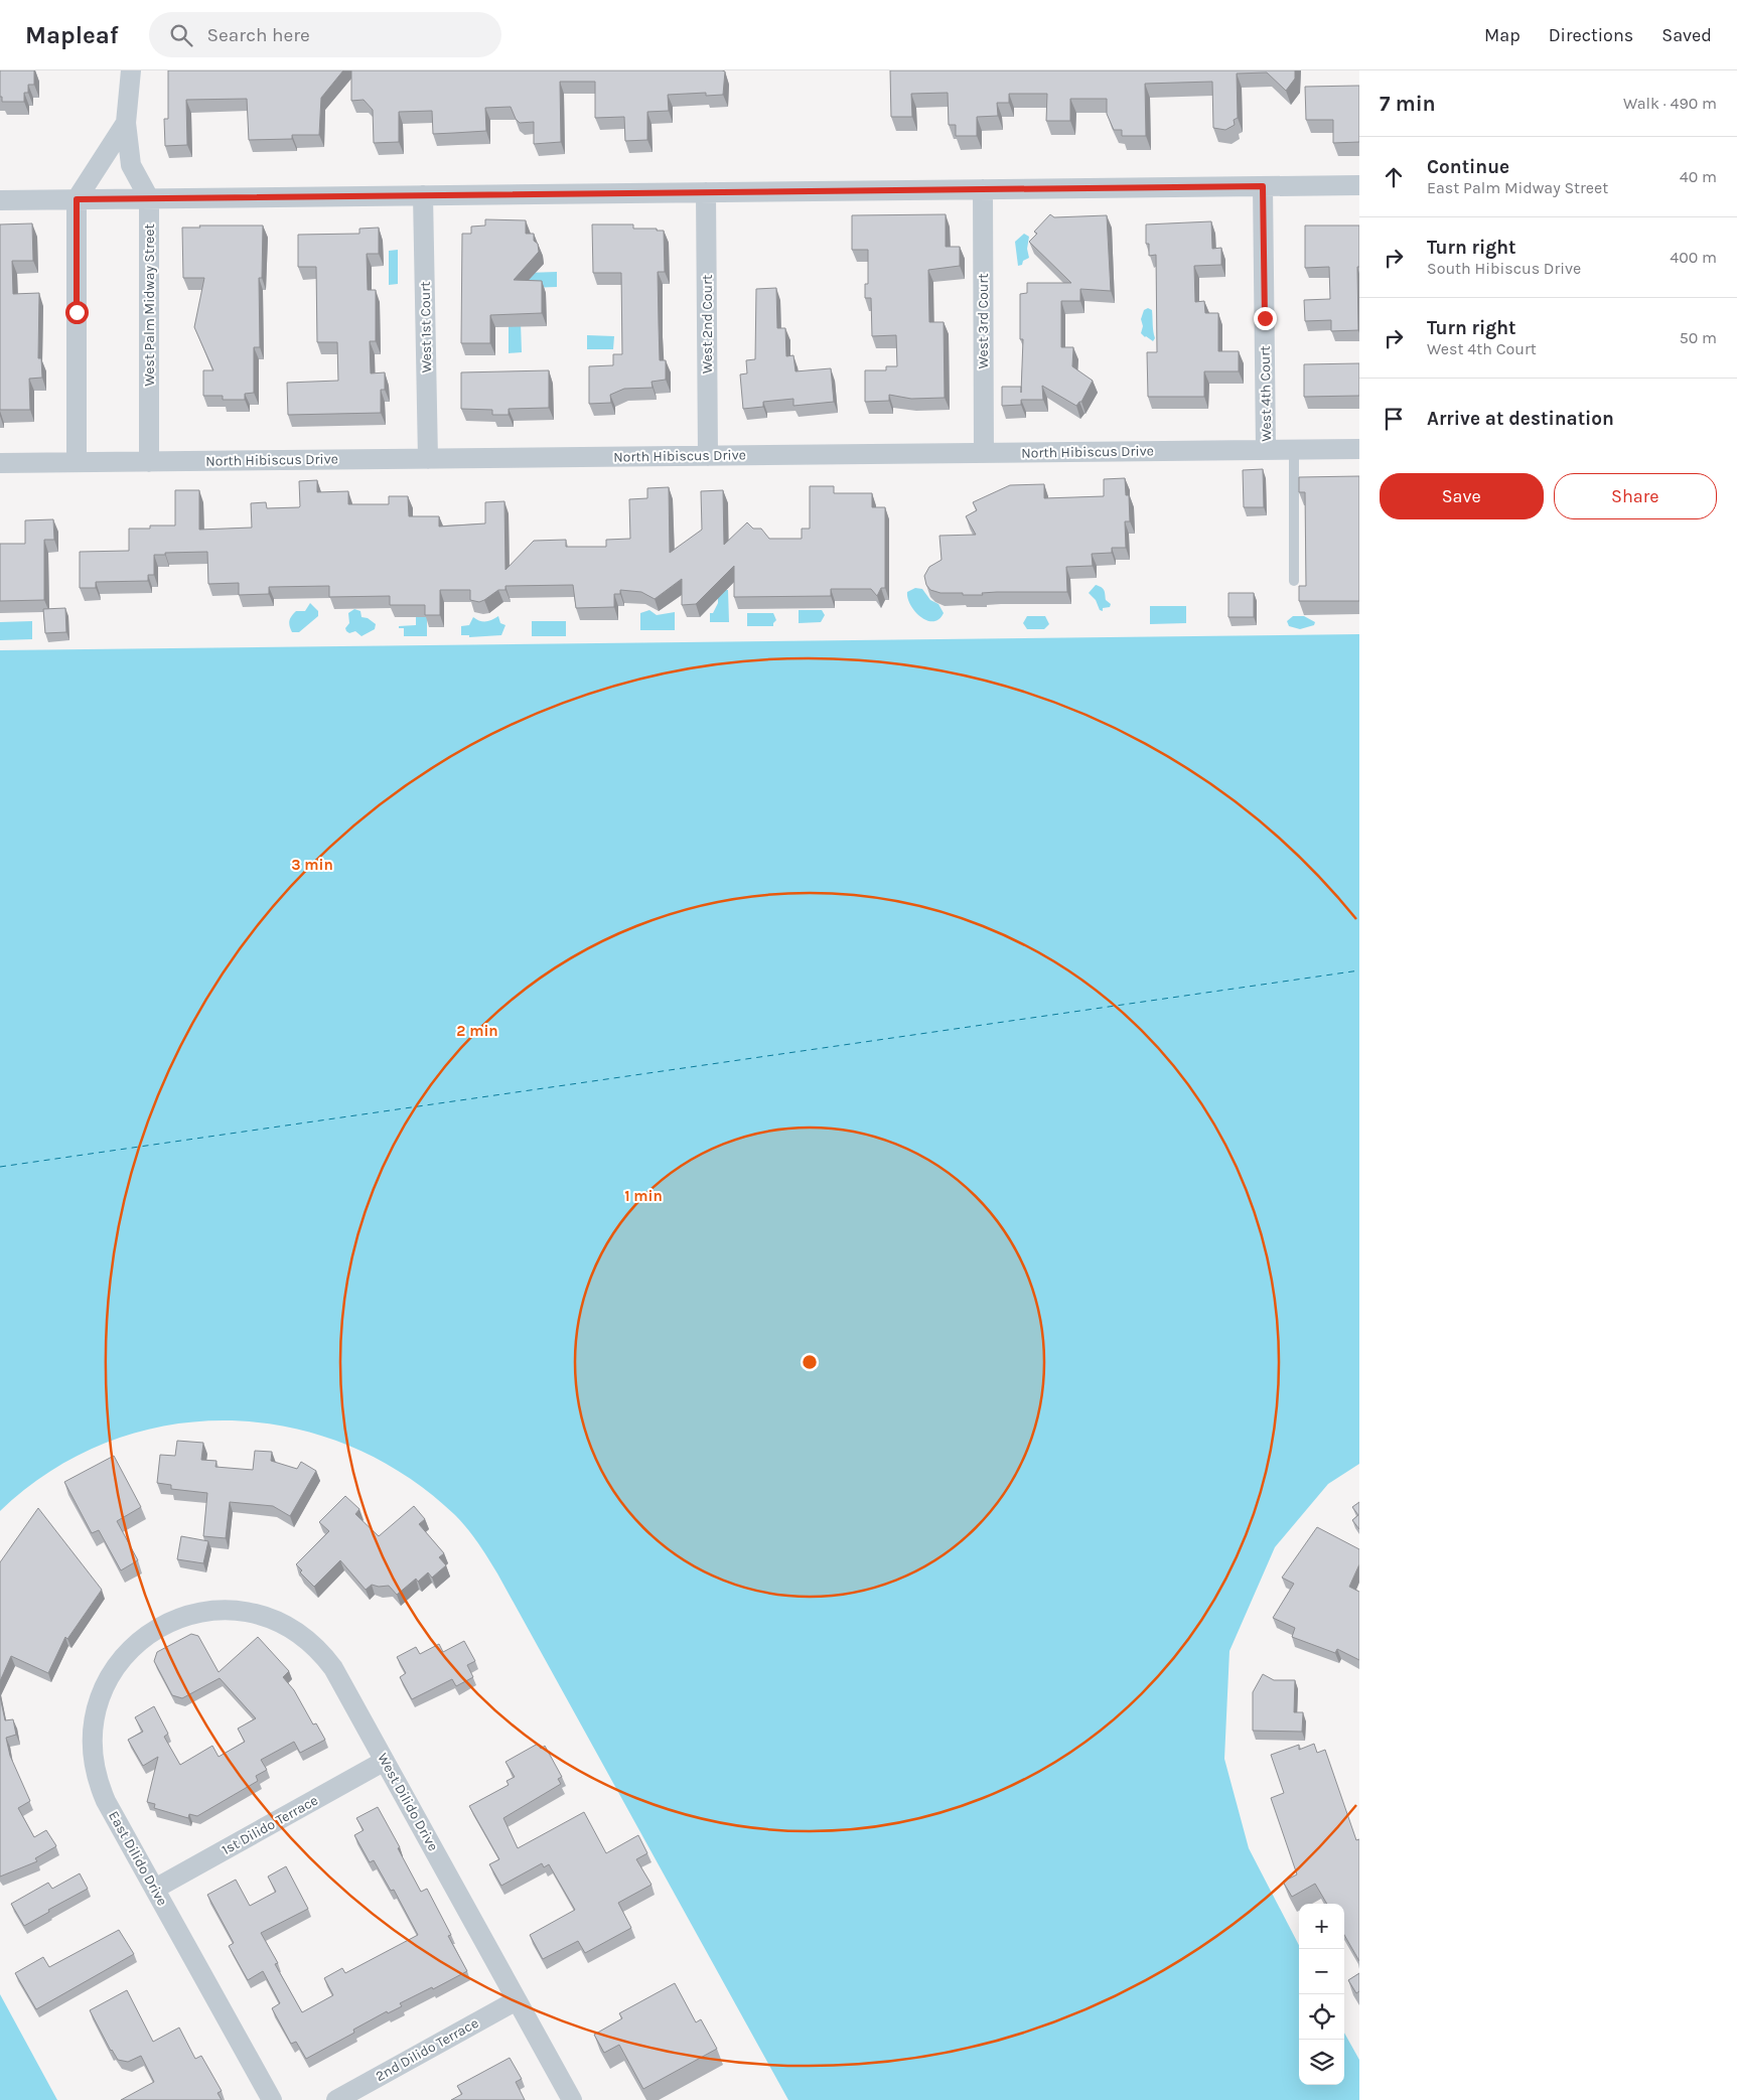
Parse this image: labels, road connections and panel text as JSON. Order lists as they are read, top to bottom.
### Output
{
  "streets": {
    "street": [
      "West Palm Midway Street",
      "West 3rd Court",
      "West 2nd Court",
      "West 1st Court",
      "West 4th Court",
      "North Hibiscus Drive",
      "West Dilido Drive",
      "1st Dilido Terrace",
      "East Dilido Drive",
      "2nd Dilido Terrace"
    ]
  },
  "crossings": [
    ["West Palm Midway Street", "North Hibiscus Drive"],
    ["West 3rd Court", "North Hibiscus Drive"],
    ["West 2nd Court", "North Hibiscus Drive"],
    ["West 1st Court", "North Hibiscus Drive"],
    ["West 4th Court", "North Hibiscus Drive"],
    ["West Dilido Drive", "1st Dilido Terrace"],
    ["West Dilido Drive", "East Dilido Drive"],
    ["West Dilido Drive", "2nd Dilido Terrace"],
    ["1st Dilido Terrace", "East Dilido Drive"]
  ],
  "page": {
    "header": "Mapleaf",
    "search": "Search here",
    "nav": ["Map", "Directions", "Saved"],
    "heading": ["7 min", "Walk · 490 m"],
    "list": [
      ["Continue", "East Palm Midway Street", "40 m"],
      ["Turn right", "South Hibiscus Drive", "400 m"],
      ["Turn right", "West 4th Court", "50 m"],
      "Arrive at destination"
    ],
    "buttons": ["Save", "Share"],
    "map_buttons": ["+", "−"]
  },
  "rings": ["3 min", "2 min", "1 min"]
}
